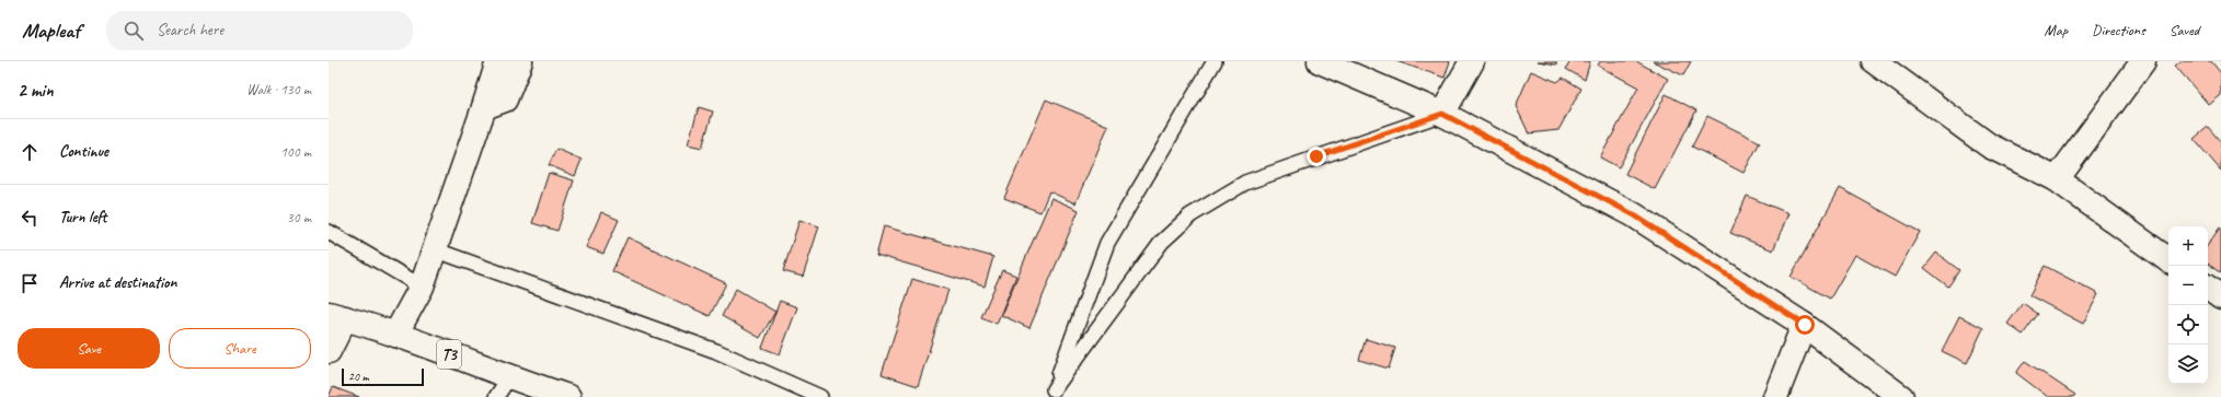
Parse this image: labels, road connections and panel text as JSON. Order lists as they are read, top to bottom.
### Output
{
  "streets": {
    "main road": ["T3"]
  },
  "scale_bar": "20 m",
  "page": {
    "header": "Mapleaf",
    "search": "Search here",
    "nav": ["Map", "Directions", "Saved"],
    "heading": ["2 min", "Walk · 130 m"],
    "list": [
      ["Continue", "100 m"],
      ["Turn left", "30 m"],
      "Arrive at destination"
    ],
    "map_buttons": ["+", "−"],
    "buttons": ["Save", "Share"],
    "scale": "20 m"
  }
}
